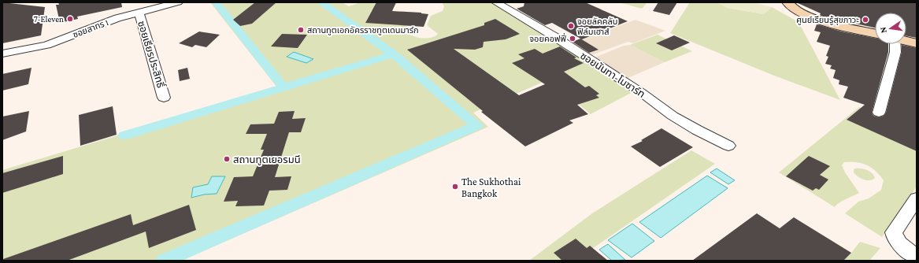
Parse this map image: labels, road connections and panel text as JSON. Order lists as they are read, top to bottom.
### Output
{
  "streets": {
    "street": ["ซอยสาทร 1", "ซอยเธียรประสิทธิ์", "ซอยนันทา-โมซาร์ท"]
  },
  "crossings": [
    ["ซอยสาทร 1", "ซอยเธียรประสิทธิ์"]
  ],
  "places": [
    "7-Eleven",
    "ศูนย์เรียนรู้สุขภาวะ",
    "จอยลัคคลับ ฟิล์มเฮาส์",
    "สถานทูตเอกอัครราชทูตเดนมาร์ก",
    "จอยคอฟฟี่",
    "สถานทูตเยอรมนี",
    "The Sukhothai Bangkok"
  ],
  "north": "left"
}
